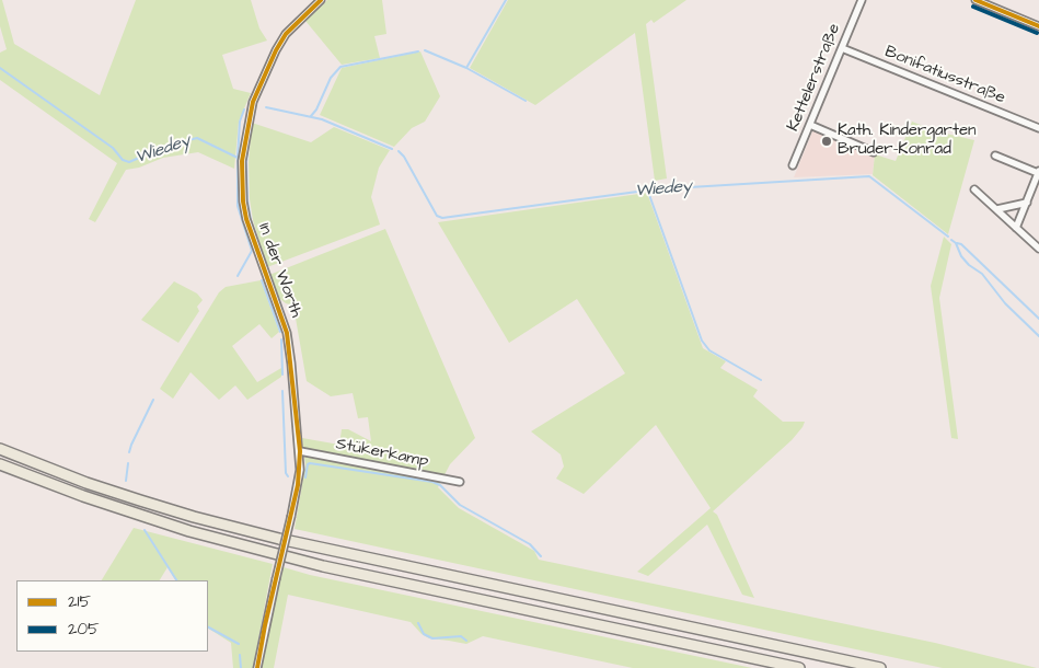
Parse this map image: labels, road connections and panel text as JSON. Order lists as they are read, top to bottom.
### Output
{
  "streets": {
    "street": [
      "Bonifatiusstraße",
      "Kettelerstraße",
      "In der Worth",
      "Stükerkamp"
    ]
  },
  "crossings": [
    ["Bonifatiusstraße", "Kettelerstraße"],
    ["In der Worth", "Stükerkamp"]
  ],
  "water": ["Wiedey"],
  "places": ["Kath. Kindergarten Bruder-Konrad"],
  "lines": ["transit line 215", "transit line 205"],
  "legend": ["215", "205"]
}
